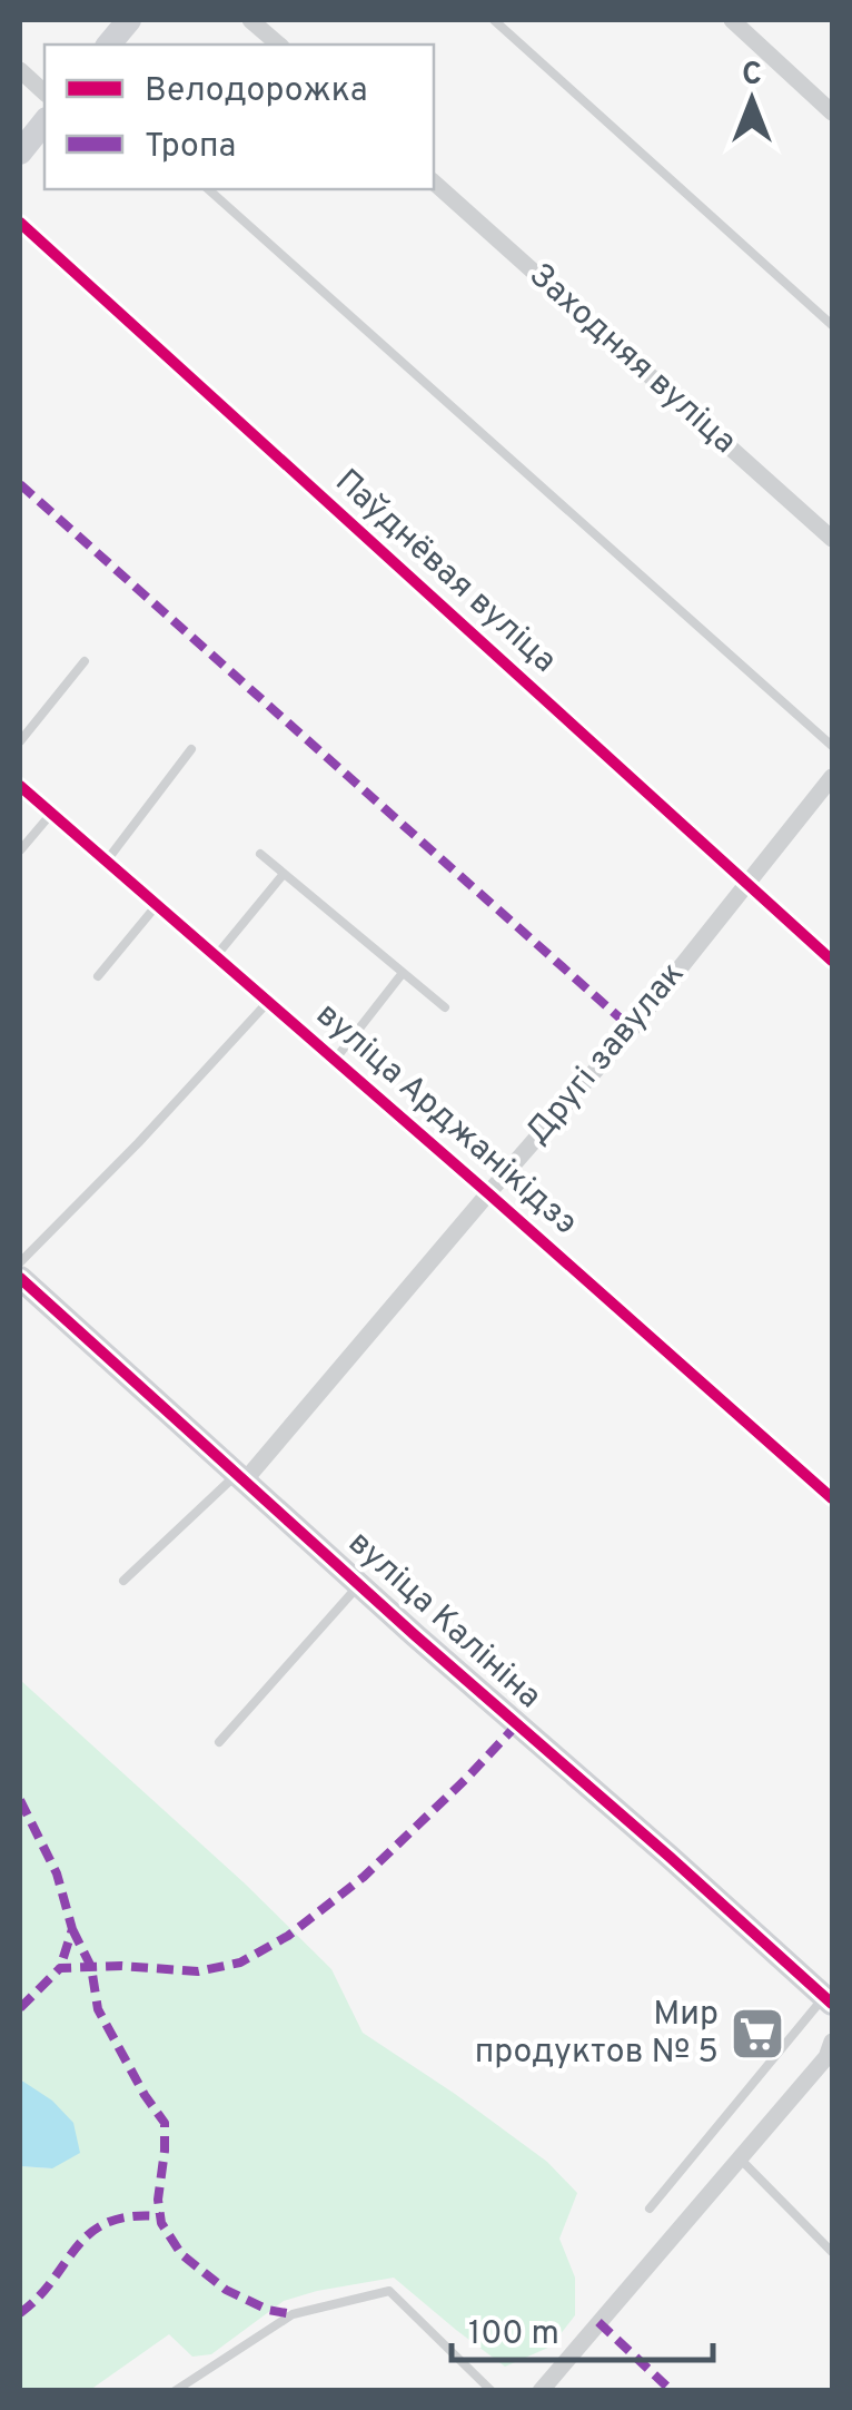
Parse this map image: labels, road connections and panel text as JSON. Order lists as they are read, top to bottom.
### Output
{
  "streets": {
    "street": [
      "Заходняя вуліца",
      "Паўднёвая вуліца",
      "Другі завулак",
      "вуліца Арджанікідзэ",
      "вуліца Калініна"
    ]
  },
  "crossings": [
    ["Паўднёвая вуліца", "Другі завулак"],
    ["Другі завулак", "вуліца Арджанікідзэ"],
    ["Другі завулак", "вуліца Калініна"]
  ],
  "places": {
    "supermarket": ["Мир продуктов № 5"]
  },
  "legend": ["Велодорожка", "Тропа"],
  "scale_bar": "100 m",
  "north": "top"
}
